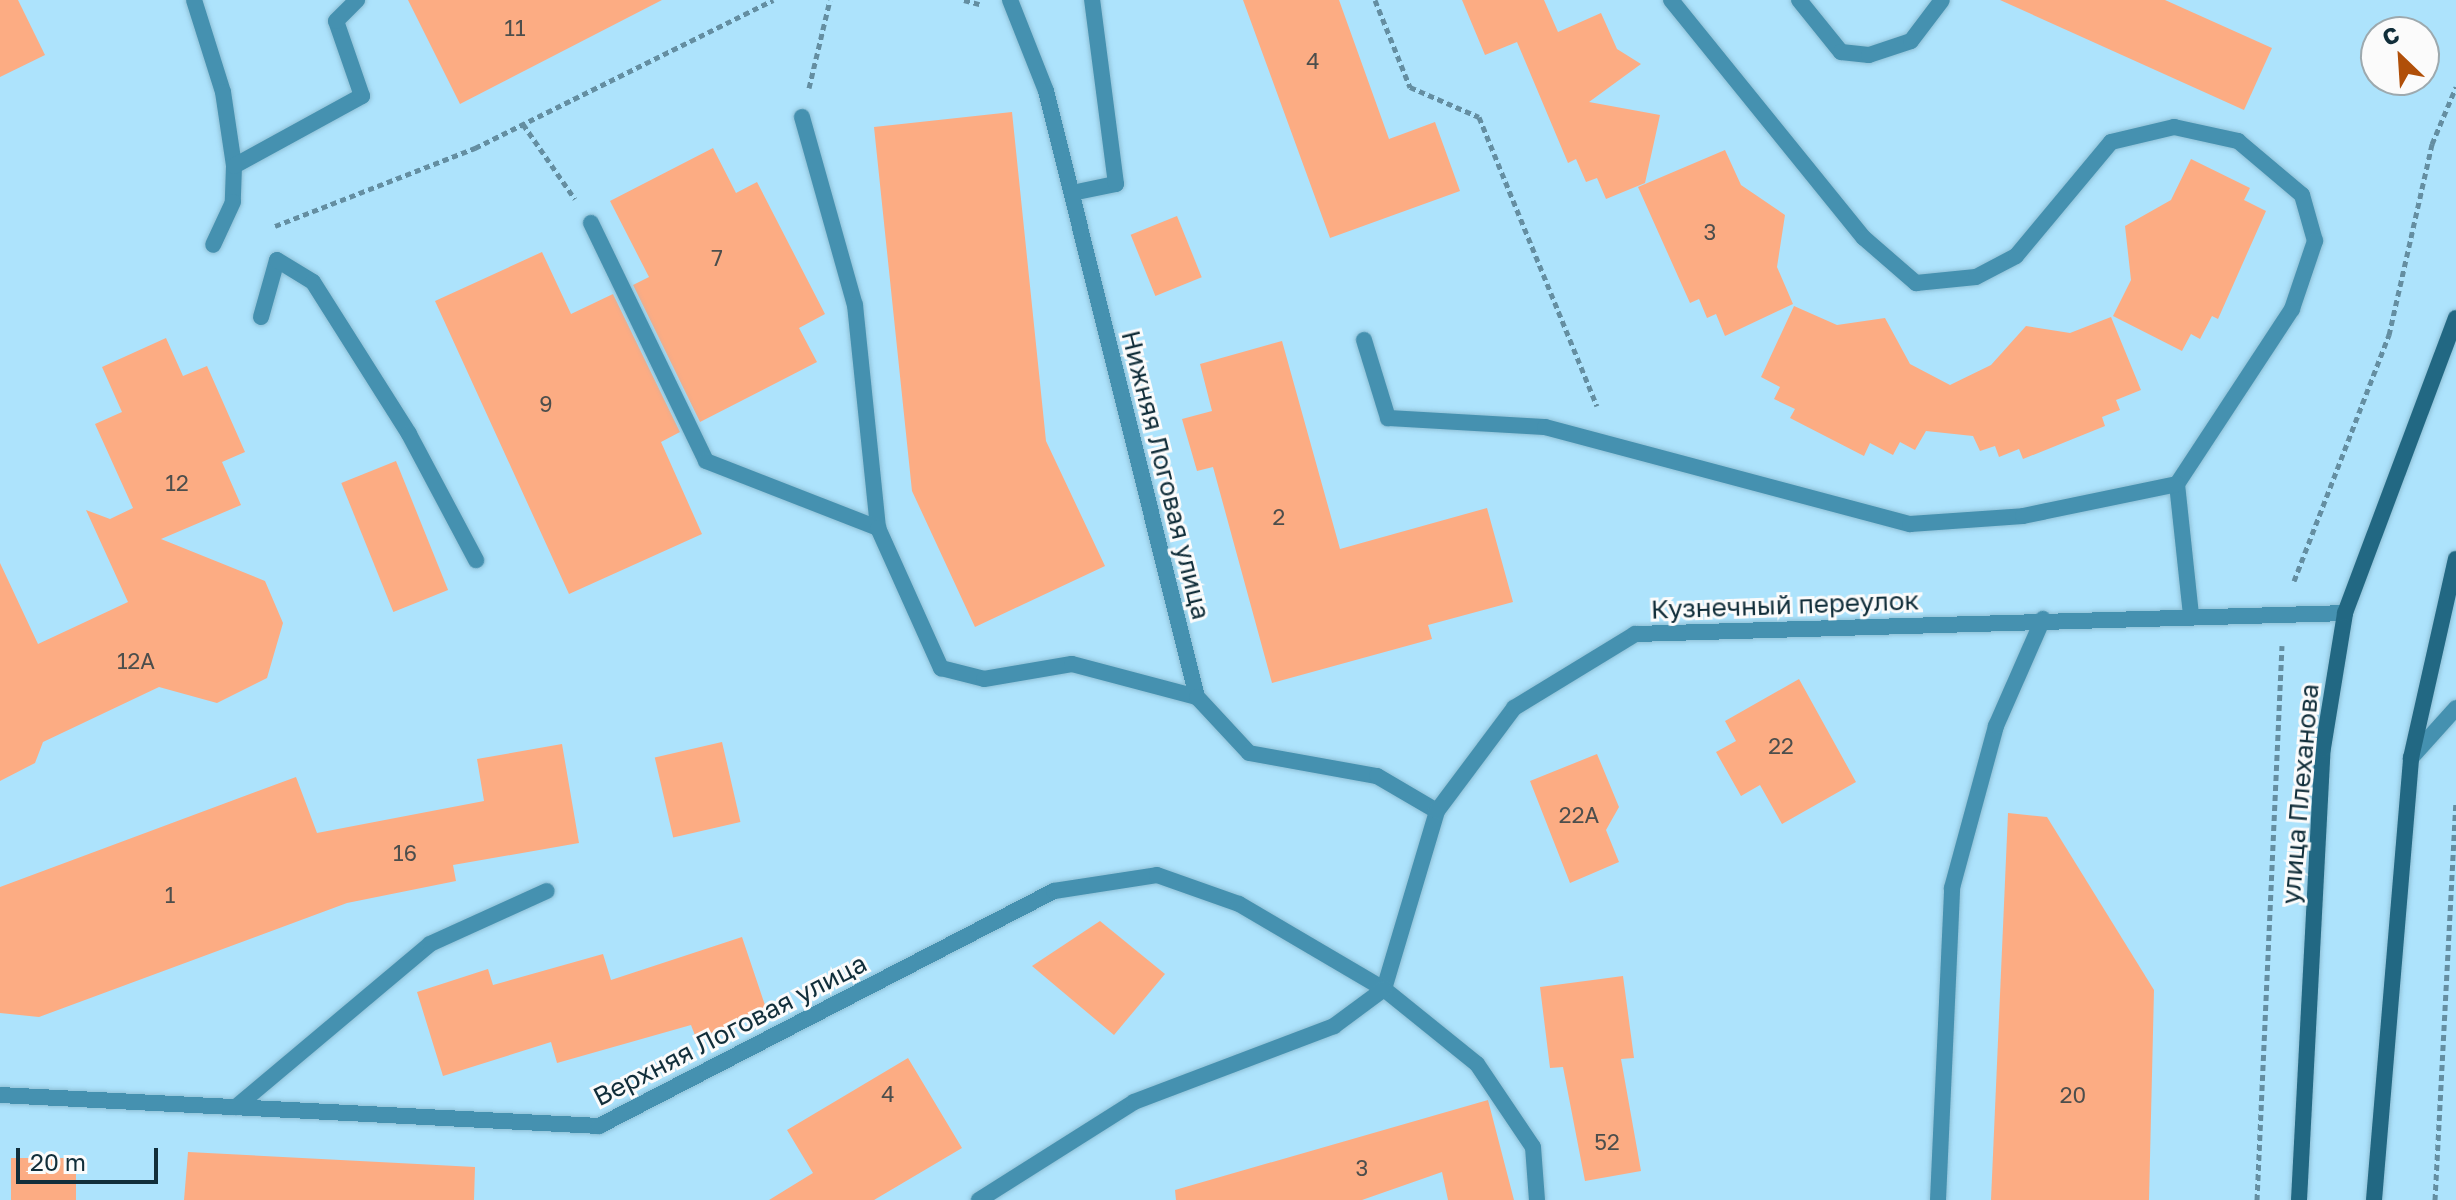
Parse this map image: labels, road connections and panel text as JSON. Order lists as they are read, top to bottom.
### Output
{
  "streets": {
    "main road": ["улица Плеханова"],
    "street": ["Нижняя Логовая улица", "Кузнечный переулок", "Верхняя Логовая улица"]
  },
  "crossings": [
    ["Нижняя Логовая улица", "Кузнечный переулок"],
    ["Кузнечный переулок", "улица Плеханова"],
    ["Кузнечный переулок", "Верхняя Логовая улица"]
  ],
  "house_numbers": [
    "11",
    "4",
    "3",
    "7",
    "9",
    "12",
    "2",
    "12А",
    "22",
    "22А",
    "16",
    "1",
    "4",
    "20",
    "52",
    "3"
  ],
  "scale_bar": "20 m",
  "north": "top left"
}
